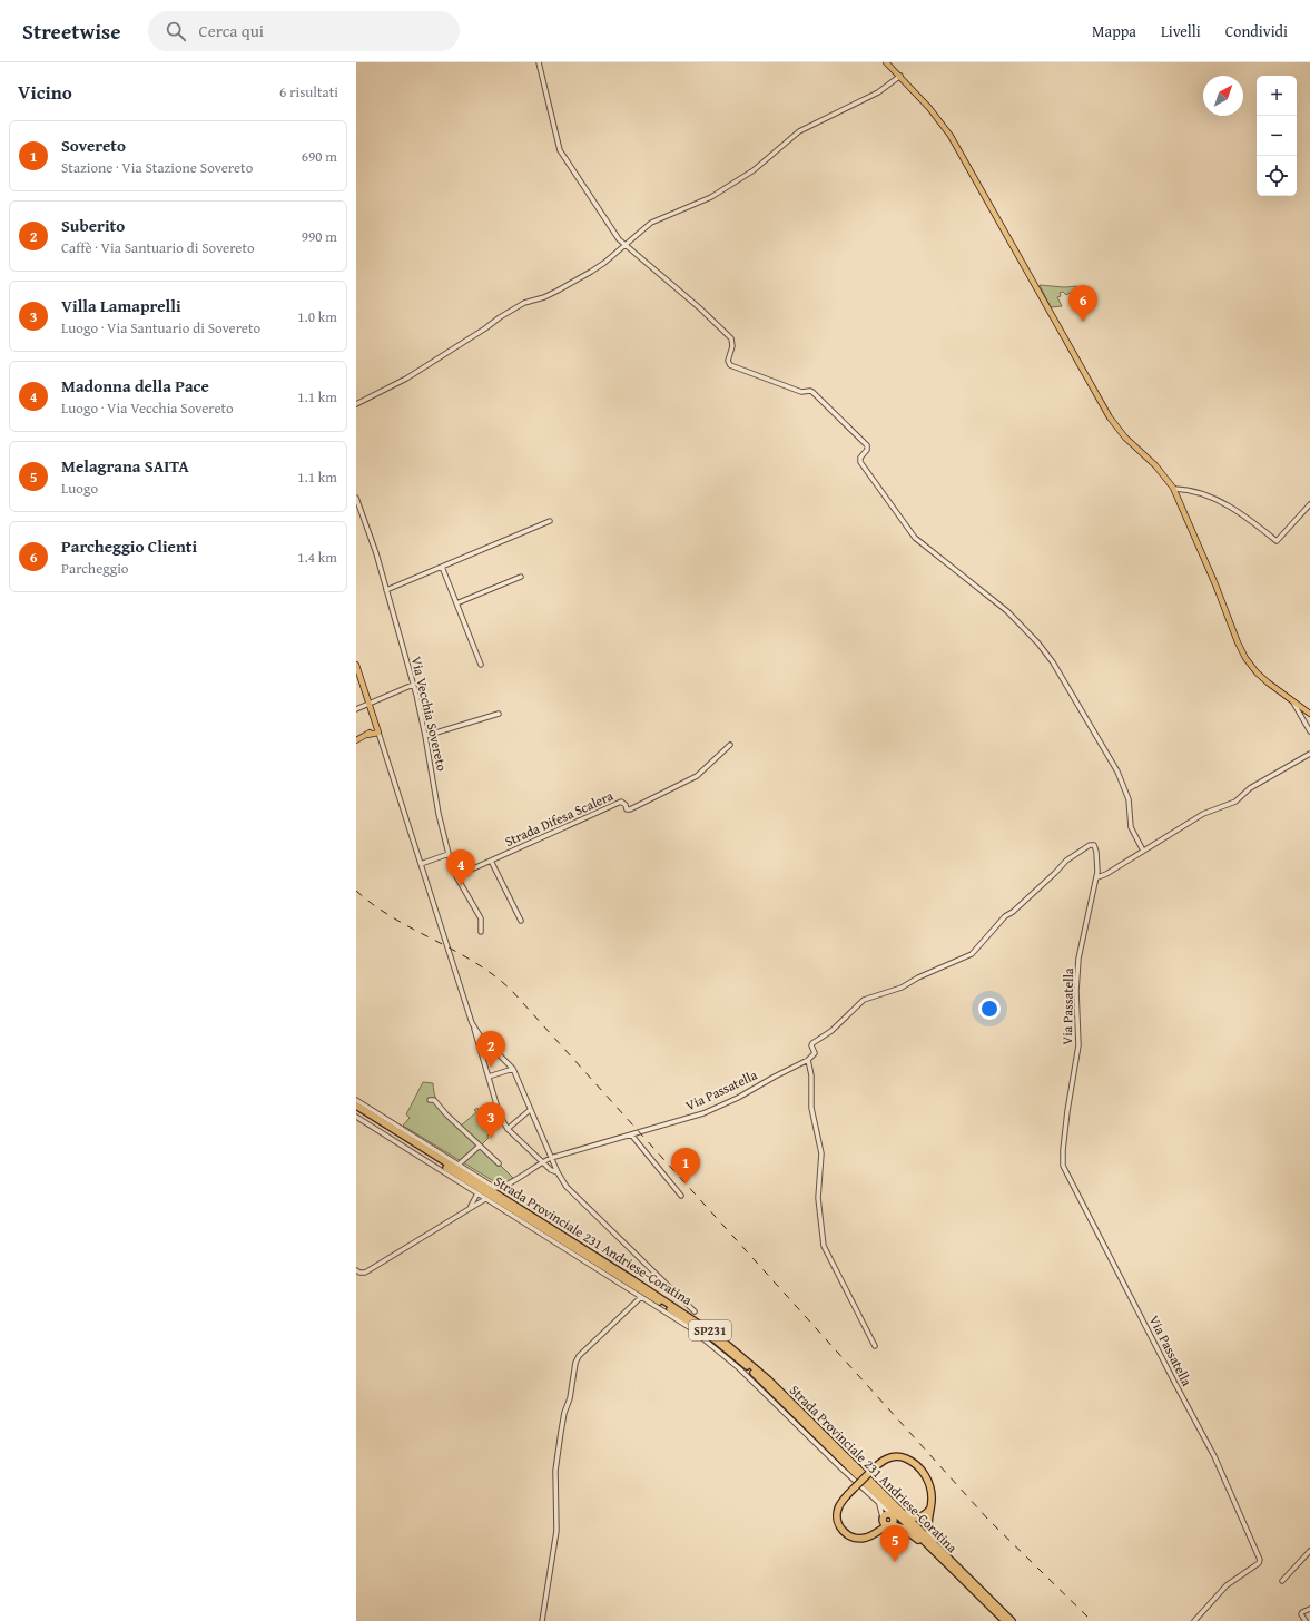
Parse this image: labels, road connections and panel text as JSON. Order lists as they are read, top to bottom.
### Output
{
  "streets": {
    "highway": ["Strada Provinciale 231 Andriese-Coratina", "SP231"],
    "street": ["Via Vecchia Sovereto", "Strada Difesa Scalera", "Via Passatella"]
  },
  "crossings": [
    ["Via Vecchia Sovereto", "Strada Difesa Scalera"],
    ["Strada Provinciale 231 Andriese-Coratina", "SP231"]
  ],
  "north": "top right",
  "page": {
    "header": "Streetwise",
    "search": "Cerca qui",
    "nav": ["Mappa", "Livelli", "Condividi"],
    "heading": ["Vicino", "6 risultati"],
    "map_buttons": ["+", "−"],
    "list": [
      {
        "mark": "1",
        "name": "Sovereto",
        "note": "Stazione · Via Stazione Sovereto",
        "value": "690 m"
      },
      {
        "mark": "2",
        "name": "Suberito",
        "note": "Caffè · Via Santuario di Sovereto",
        "value": "990 m"
      },
      {
        "mark": "3",
        "name": "Villa Lamaprelli",
        "note": "Luogo · Via Santuario di Sovereto",
        "value": "1.0 km"
      },
      {
        "mark": "4",
        "name": "Madonna della Pace",
        "note": "Luogo · Via Vecchia Sovereto",
        "value": "1.1 km"
      },
      {
        "mark": "5",
        "name": "Melagrana SAITA",
        "note": "Luogo",
        "value": "1.1 km"
      },
      {
        "mark": "6",
        "name": "Parcheggio Clienti",
        "note": "Parcheggio",
        "value": "1.4 km"
      }
    ],
    "pins": [
      "6",
      "4",
      "2",
      "3",
      "1",
      "5"
    ]
  }
}
